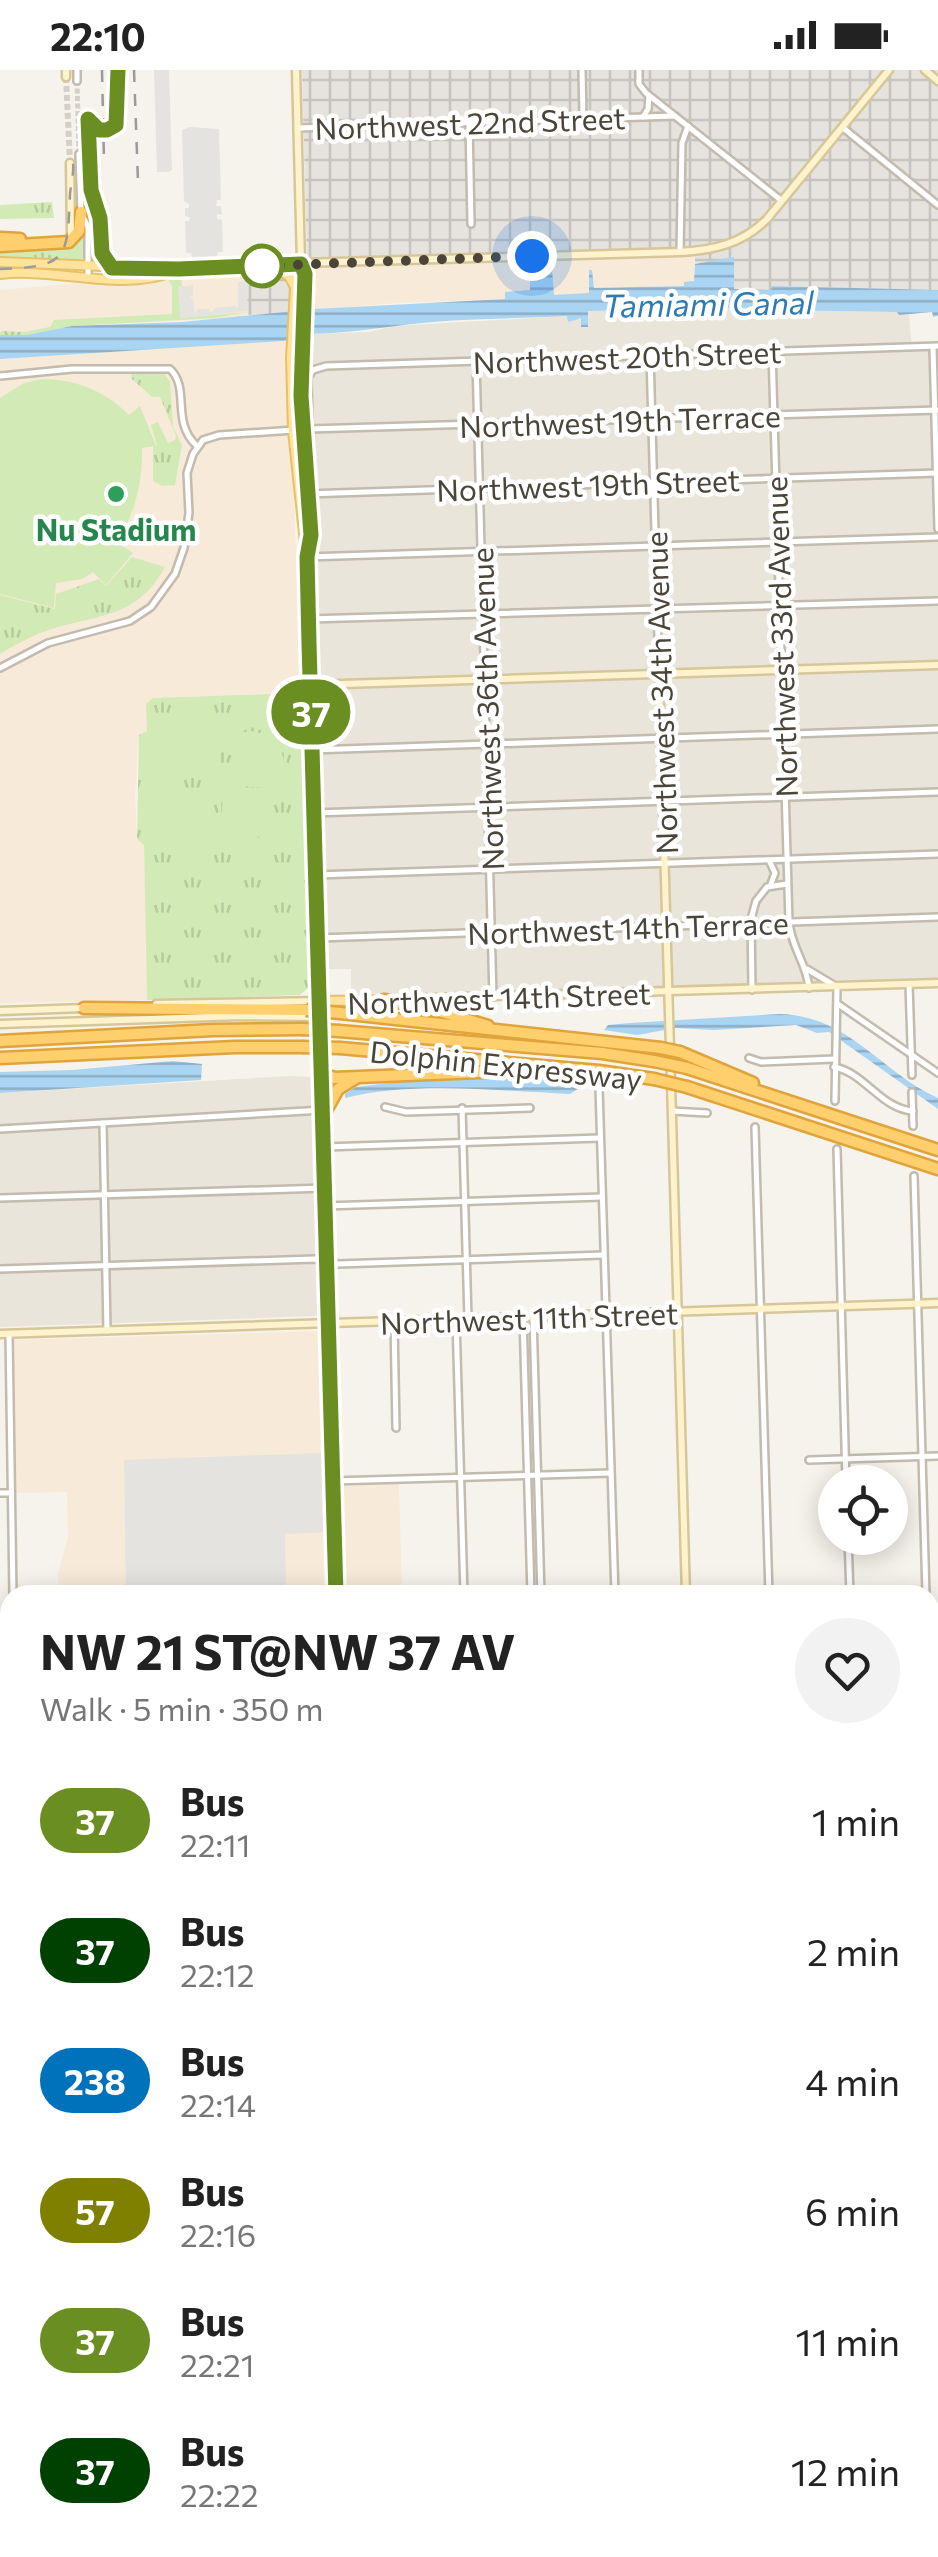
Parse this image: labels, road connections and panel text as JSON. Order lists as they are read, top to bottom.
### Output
{
  "streets": {
    "highway": ["Dolphin Expressway"],
    "main road": ["Northwest 14th Street"],
    "street": [
      "Northwest 22nd Street",
      "Northwest 20th Street",
      "Northwest 19th Terrace",
      "Northwest 19th Street",
      "Northwest 33rd Avenue",
      "Northwest 34th Avenue",
      "Northwest 36th Avenue",
      "Northwest 14th Terrace",
      "Northwest 11th Street"
    ]
  },
  "crossings": [
    ["Northwest 20th Street", "Northwest 19th Terrace"],
    ["Northwest 20th Street", "Northwest 33rd Avenue"],
    ["Northwest 20th Street", "Northwest 34th Avenue"],
    ["Northwest 20th Street", "Northwest 36th Avenue"],
    ["Northwest 19th Terrace", "Northwest 33rd Avenue"],
    ["Northwest 19th Terrace", "Northwest 34th Avenue"],
    ["Northwest 19th Terrace", "Northwest 36th Avenue"],
    ["Northwest 19th Street", "Northwest 33rd Avenue"],
    ["Northwest 19th Street", "Northwest 34th Avenue"],
    ["Northwest 19th Street", "Northwest 36th Avenue"],
    ["Northwest 33rd Avenue", "Northwest 14th Terrace"],
    ["Northwest 33rd Avenue", "Northwest 14th Street"],
    ["Northwest 34th Avenue", "Northwest 14th Terrace"],
    ["Northwest 34th Avenue", "Northwest 14th Street"],
    ["Northwest 34th Avenue", "Northwest 11th Street"],
    ["Northwest 36th Avenue", "Northwest 14th Terrace"],
    ["Northwest 36th Avenue", "Northwest 14th Street"]
  ],
  "water": ["Tamiami Canal"],
  "places": ["Nu Stadium"],
  "lines": ["bus line 37"],
  "page": {
    "status": "22:10",
    "on_map": "37",
    "heading": ["NW 21 ST@NW 37 AV", "Walk · 5 min · 350 m"],
    "list": [
      {
        "mark": "37",
        "name": "Bus",
        "note": "22:11",
        "value": "1 min"
      },
      {
        "mark": "37",
        "name": "Bus",
        "note": "22:12",
        "value": "2 min"
      },
      {
        "mark": "238",
        "name": "Bus",
        "note": "22:14",
        "value": "4 min"
      },
      {
        "mark": "57",
        "name": "Bus",
        "note": "22:16",
        "value": "6 min"
      },
      {
        "mark": "37",
        "name": "Bus",
        "note": "22:21",
        "value": "11 min"
      },
      {
        "mark": "37",
        "name": "Bus",
        "note": "22:22",
        "value": "12 min"
      }
    ]
  }
}
